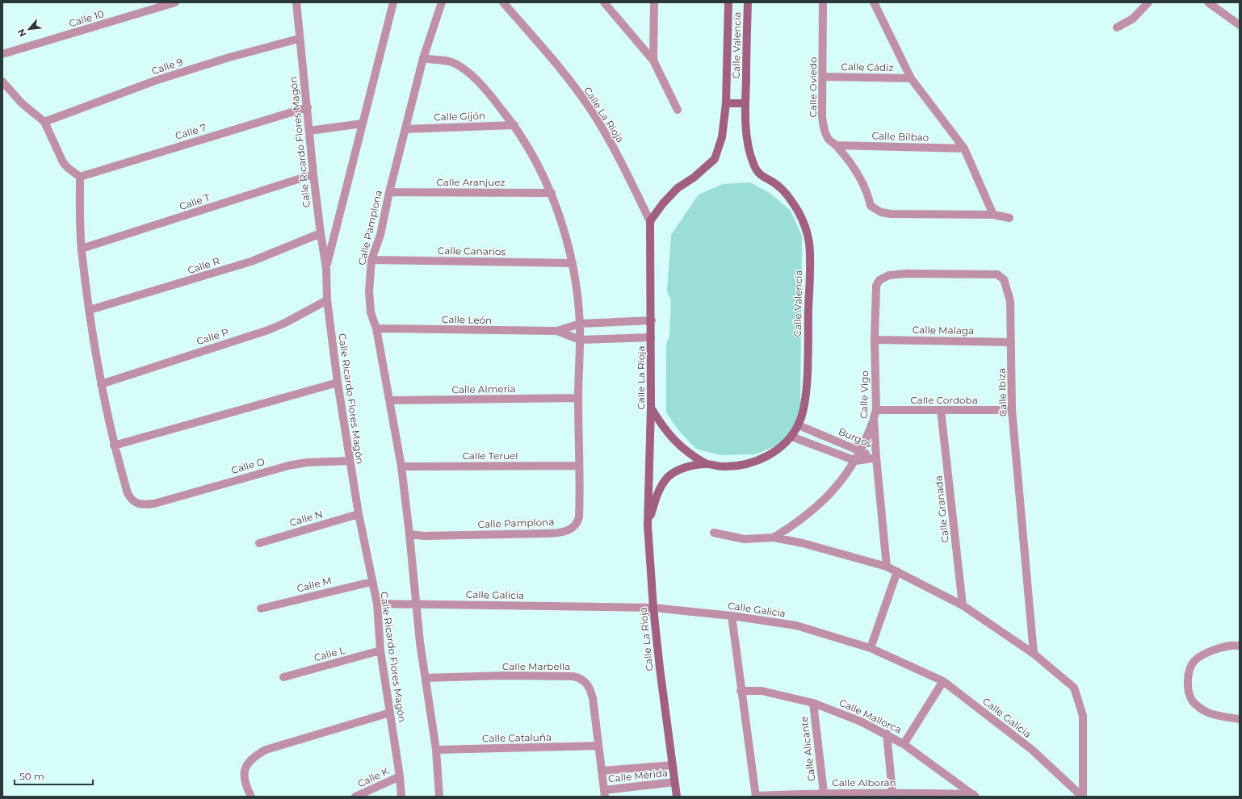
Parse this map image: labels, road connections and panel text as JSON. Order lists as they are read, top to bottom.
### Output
{
  "streets": {
    "street": [
      "Calle 10",
      "Calle Valencia",
      "Calle 9",
      "Calle Cádiz",
      "Calle Oviedo",
      "Calle La Rioja",
      "Calle Gijón",
      "Calle 7",
      "Calle Bilbao",
      "Calle Ricardo Flores Magón",
      "Calle Aranjuez",
      "Calle T",
      "Calle Pamplona",
      "Calle Canarios",
      "Calle R",
      "Calle León",
      "Calle Malaga",
      "Calle P",
      "Calle Almeria",
      "Calle Ibiza",
      "Calle Vigo",
      "Calle Cordoba",
      "Burgos",
      "Calle Teruel",
      "Calle O",
      "Calle Granada",
      "Calle N",
      "Calle M",
      "Calle Galicia",
      "Calle L",
      "Calle Marbella",
      "Calle Mallorca",
      "Calle Cataluña",
      "Calle Alicante",
      "Calle Mérida",
      "Calle K",
      "Calle Alborán"
    ]
  },
  "crossings": [
    ["Calle Valencia", "Calle La Rioja"],
    ["Calle Valencia", "Burgos"],
    ["Calle 9", "Calle Ricardo Flores Magón"],
    ["Calle Cádiz", "Calle Oviedo"],
    ["Calle Oviedo", "Calle Bilbao"],
    ["Calle La Rioja", "Calle León"],
    ["Calle La Rioja", "Calle Galicia"],
    ["Calle La Rioja", "Calle Mérida"],
    ["Calle Gijón", "Calle Pamplona"],
    ["Calle 7", "Calle Ricardo Flores Magón"],
    ["Calle 7", "Calle O"],
    ["Calle Ricardo Flores Magón", "Calle T"],
    ["Calle Ricardo Flores Magón", "Calle R"],
    ["Calle Ricardo Flores Magón", "Calle P"],
    ["Calle Ricardo Flores Magón", "Calle O"],
    ["Calle Ricardo Flores Magón", "Calle N"],
    ["Calle Ricardo Flores Magón", "Calle M"],
    ["Calle Ricardo Flores Magón", "Calle Galicia"],
    ["Calle Ricardo Flores Magón", "Calle L"],
    ["Calle Ricardo Flores Magón", "Calle K"],
    ["Calle Aranjuez", "Calle Pamplona"],
    ["Calle T", "Calle O"],
    ["Calle Pamplona", "Calle Canarios"],
    ["Calle Pamplona", "Calle León"],
    ["Calle Pamplona", "Calle Almeria"],
    ["Calle Pamplona", "Calle Teruel"],
    ["Calle R", "Calle O"],
    ["Calle Malaga", "Calle Ibiza"],
    ["Calle Malaga", "Calle Vigo"],
    ["Calle P", "Calle O"],
    ["Calle Ibiza", "Calle Vigo"],
    ["Calle Ibiza", "Calle Cordoba"],
    ["Calle Vigo", "Calle Cordoba"],
    ["Calle Vigo", "Burgos"],
    ["Calle Cordoba", "Calle Granada"],
    ["Calle Marbella", "Calle Cataluña"],
    ["Calle Marbella", "Calle Mérida"],
    ["Calle Mallorca", "Calle Alicante"],
    ["Calle Mallorca", "Calle Alborán"],
    ["Calle Alicante", "Calle Alborán"]
  ],
  "scale_bar": "50 m",
  "north": "bottom left"
}
